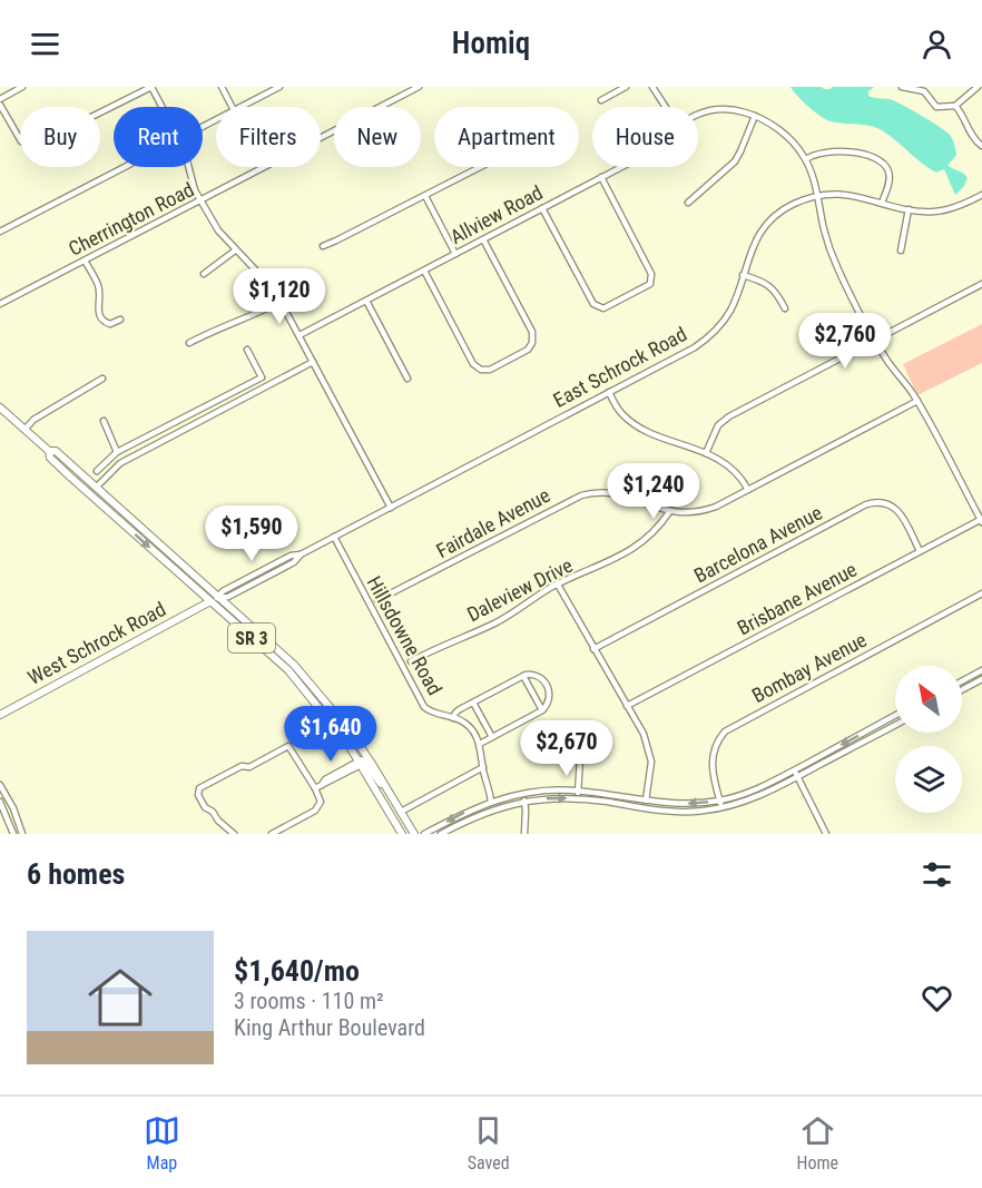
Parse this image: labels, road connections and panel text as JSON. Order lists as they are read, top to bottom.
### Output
{
  "streets": {
    "main road": ["East Schrock Road", "SR 3", "West Schrock Road"],
    "street": [
      "Allview Road",
      "Cherrington Road",
      "Fairdale Avenue",
      "Barcelona Avenue",
      "Daleview Drive",
      "Brisbane Avenue",
      "Hillsdowne Road",
      "Bombay Avenue"
    ]
  },
  "crossings": [
    ["Allview Road", "East Schrock Road"],
    ["Allview Road", "Fairdale Avenue"],
    ["Allview Road", "Brisbane Avenue"],
    ["East Schrock Road", "Hillsdowne Road"],
    ["East Schrock Road", "SR 3"],
    ["East Schrock Road", "West Schrock Road"],
    ["Fairdale Avenue", "Daleview Drive"],
    ["Barcelona Avenue", "Brisbane Avenue"],
    ["SR 3", "West Schrock Road"]
  ],
  "north": "top left",
  "page": {
    "header": "Homiq",
    "chip": [
      "Buy",
      "Rent",
      "Filters",
      "New",
      "Apartment",
      "House"
    ],
    "price": [
      "$1,120",
      "$2,760",
      "$1,240",
      "$1,590",
      "$1,640",
      "$2,670"
    ],
    "heading": "6 homes",
    "list": [
      {
        "name": "$1,640/mo",
        "note": "3 rooms · 110 m² · King Arthur Boulevard"
      }
    ],
    "tabs": ["Map", "Saved", "Home"]
  }
}
